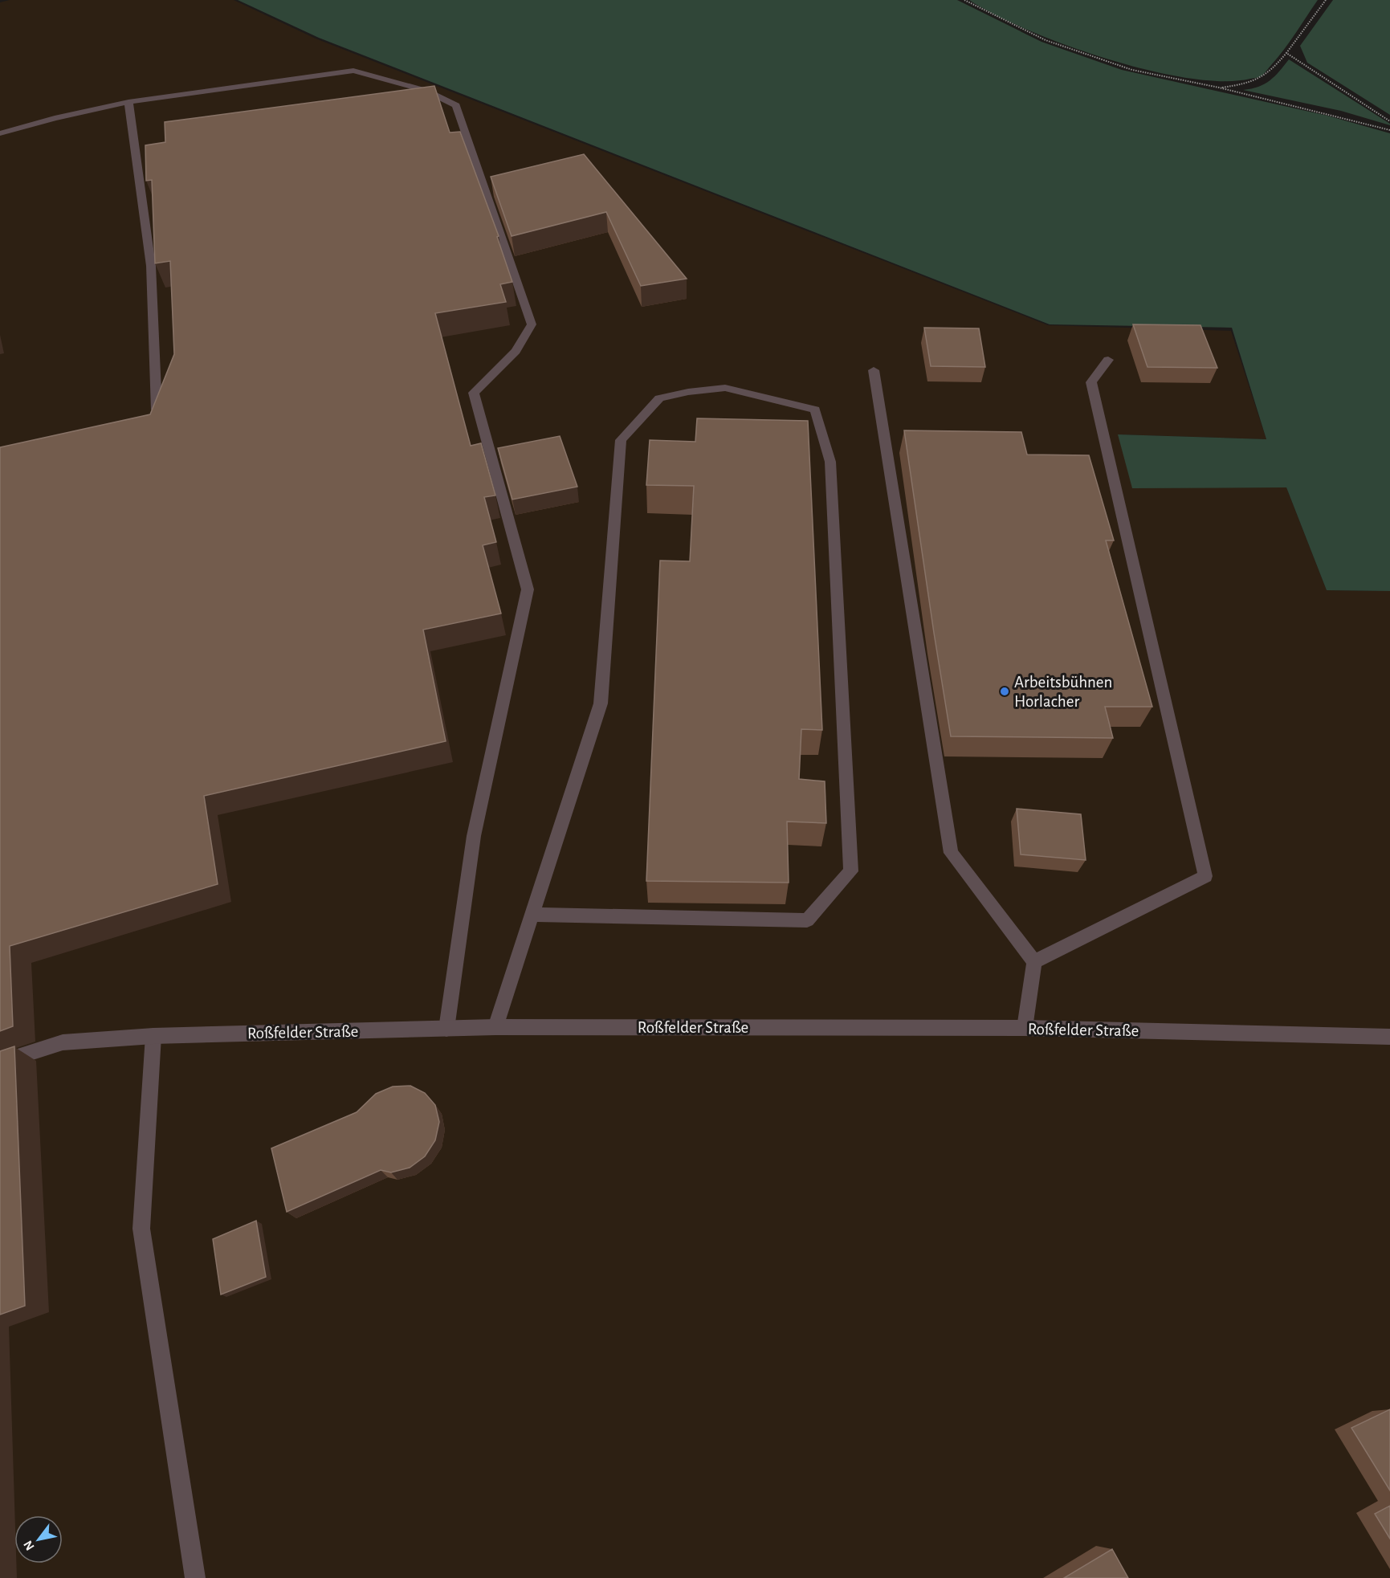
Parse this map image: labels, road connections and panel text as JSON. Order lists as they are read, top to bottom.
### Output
{
  "streets": {
    "street": ["Roßfelder Straße"]
  },
  "places": ["Arbeitsbühnen Horlacher"],
  "north": "bottom left"
}
